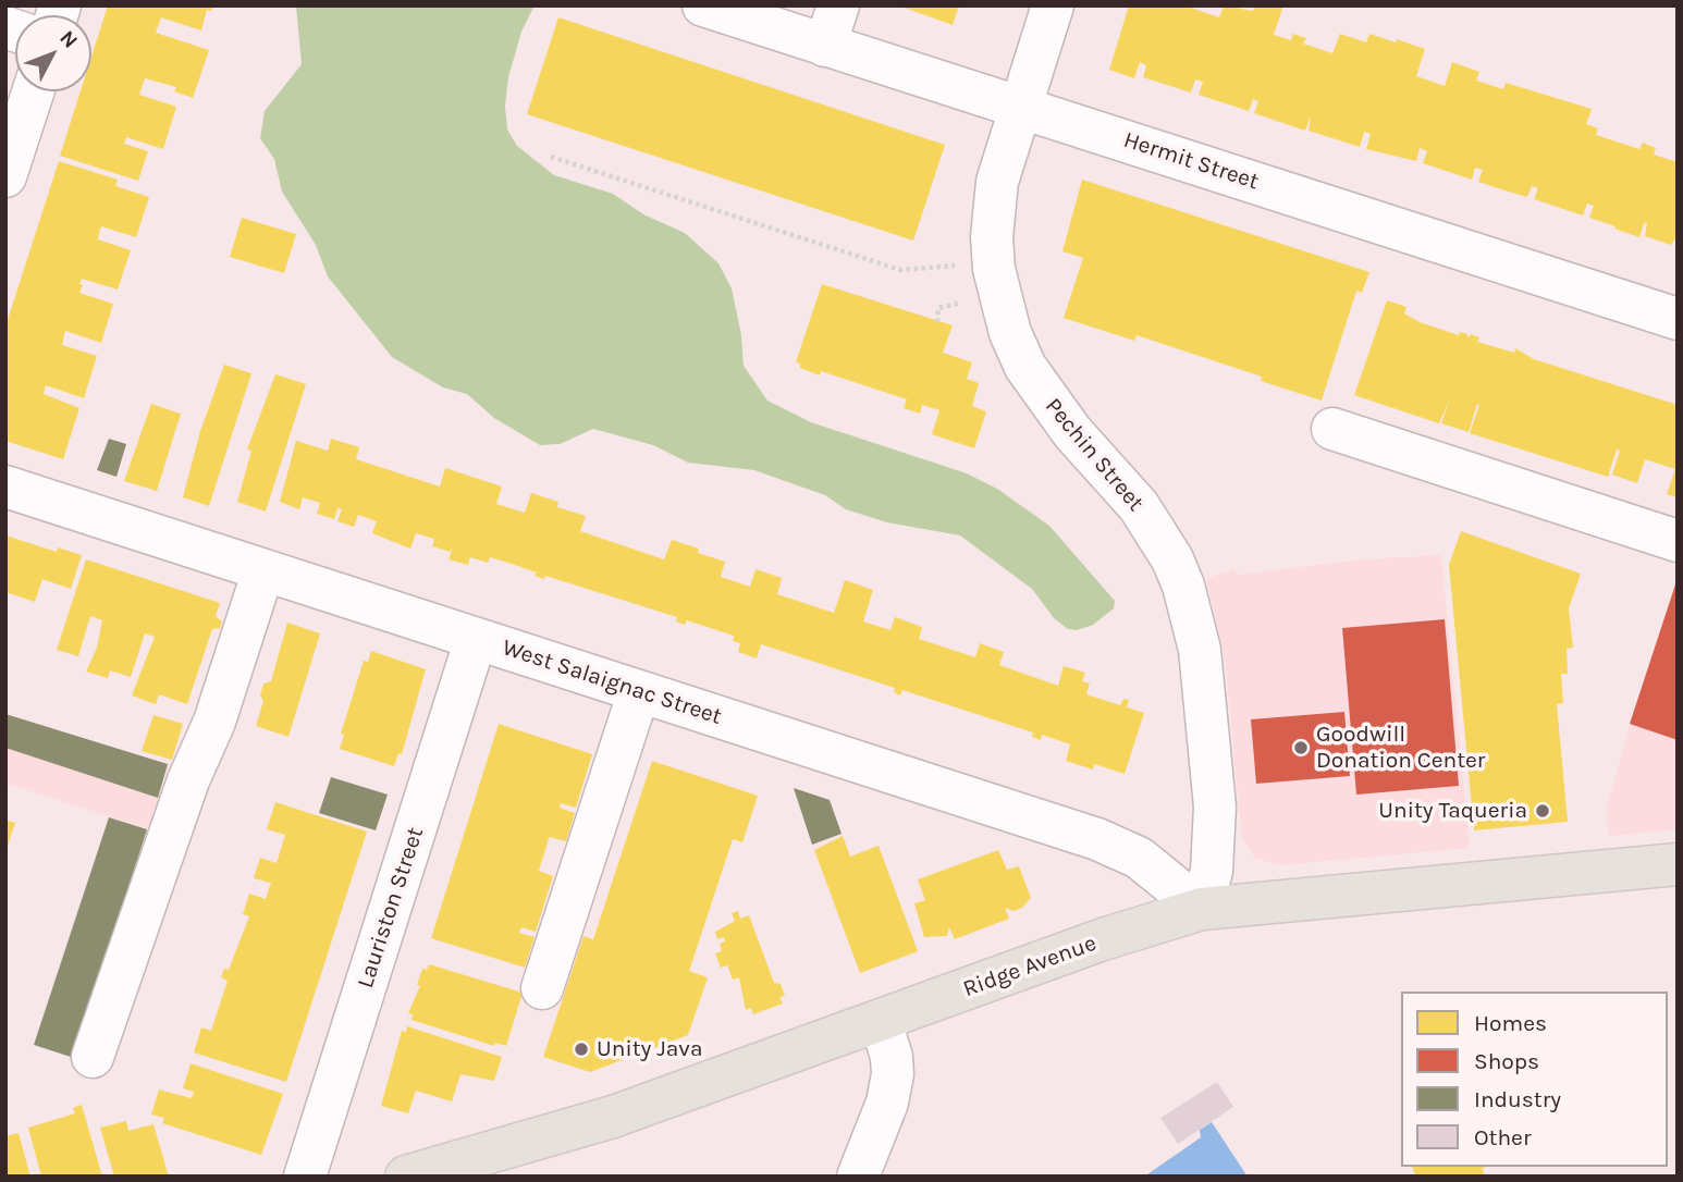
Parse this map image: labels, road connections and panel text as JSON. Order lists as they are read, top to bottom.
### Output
{
  "streets": {
    "main road": ["Ridge Avenue"],
    "street": [
      "Hermit Street",
      "Pechin Street",
      "West Salaignac Street",
      "Lauriston Street"
    ]
  },
  "crossings": [
    ["Hermit Street", "Pechin Street"],
    ["Pechin Street", "West Salaignac Street"],
    ["Pechin Street", "Ridge Avenue"],
    ["West Salaignac Street", "Lauriston Street"],
    ["West Salaignac Street", "Ridge Avenue"]
  ],
  "places": ["Goodwill Donation Center", "Unity Taqueria", "Unity Java"],
  "legend": [
    "Homes",
    "Shops",
    "Industry",
    "Other"
  ],
  "north": "top right"
}
